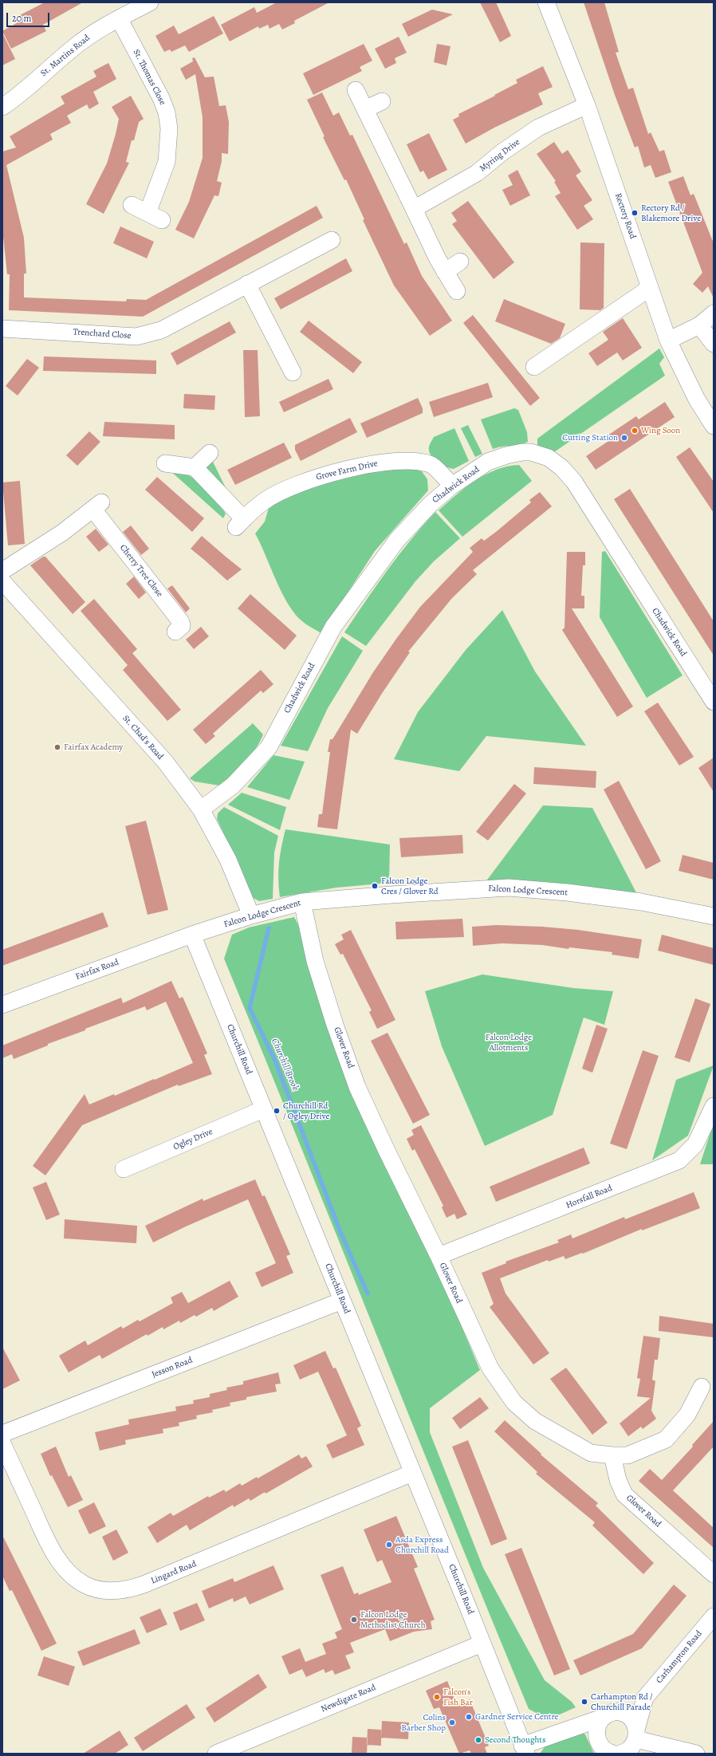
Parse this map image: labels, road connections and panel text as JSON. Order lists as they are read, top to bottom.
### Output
{
  "streets": {
    "street": [
      "St. Martins Road",
      "St. Thomas Close",
      "Myring Drive",
      "Rectory Road",
      "Trenchard Close",
      "Grove Farm Drive",
      "Chadwick Road",
      "Cherry Tree Close",
      "St. Chad's Road",
      "Falcon Lodge Crescent",
      "Fairfax Road",
      "Glover Road",
      "Churchill Road",
      "Ogley Drive",
      "Horsfall Road",
      "Jesson Road",
      "Lingard Road",
      "Carhampton Road",
      "Newdigate Road"
    ]
  },
  "crossings": [
    ["St. Martins Road", "St. Thomas Close"],
    ["Myring Drive", "Rectory Road"],
    ["Grove Farm Drive", "Chadwick Road"],
    ["Chadwick Road", "St. Chad's Road"],
    ["St. Chad's Road", "Falcon Lodge Crescent"],
    ["Falcon Lodge Crescent", "Fairfax Road"],
    ["Falcon Lodge Crescent", "Glover Road"],
    ["Falcon Lodge Crescent", "Churchill Road"],
    ["Fairfax Road", "Churchill Road"],
    ["Glover Road", "Horsfall Road"],
    ["Churchill Road", "Ogley Drive"],
    ["Churchill Road", "Jesson Road"],
    ["Churchill Road", "Lingard Road"],
    ["Churchill Road", "Carhampton Road"],
    ["Churchill Road", "Newdigate Road"]
  ],
  "water": ["Churchill Brook"],
  "parks": ["Falcon Lodge Allotments"],
  "places": [
    "Rectory Rd / Blakemore Drive",
    "Wing Soon",
    "Cutting Station",
    "Fairfax Academy",
    "Falcon Lodge Cres / Glover Rd",
    "Churchill Rd / Ogley Drive",
    "Asda Express Churchill Road",
    "Falcon Lodge Methodist Church",
    "Falcon's Fish Bar",
    "Carhampton Rd / Churchill Parade",
    "Gardner Service Centre",
    "Colins Barber Shop",
    "Second Thoughts"
  ],
  "scale_bar": "20 m"
}
